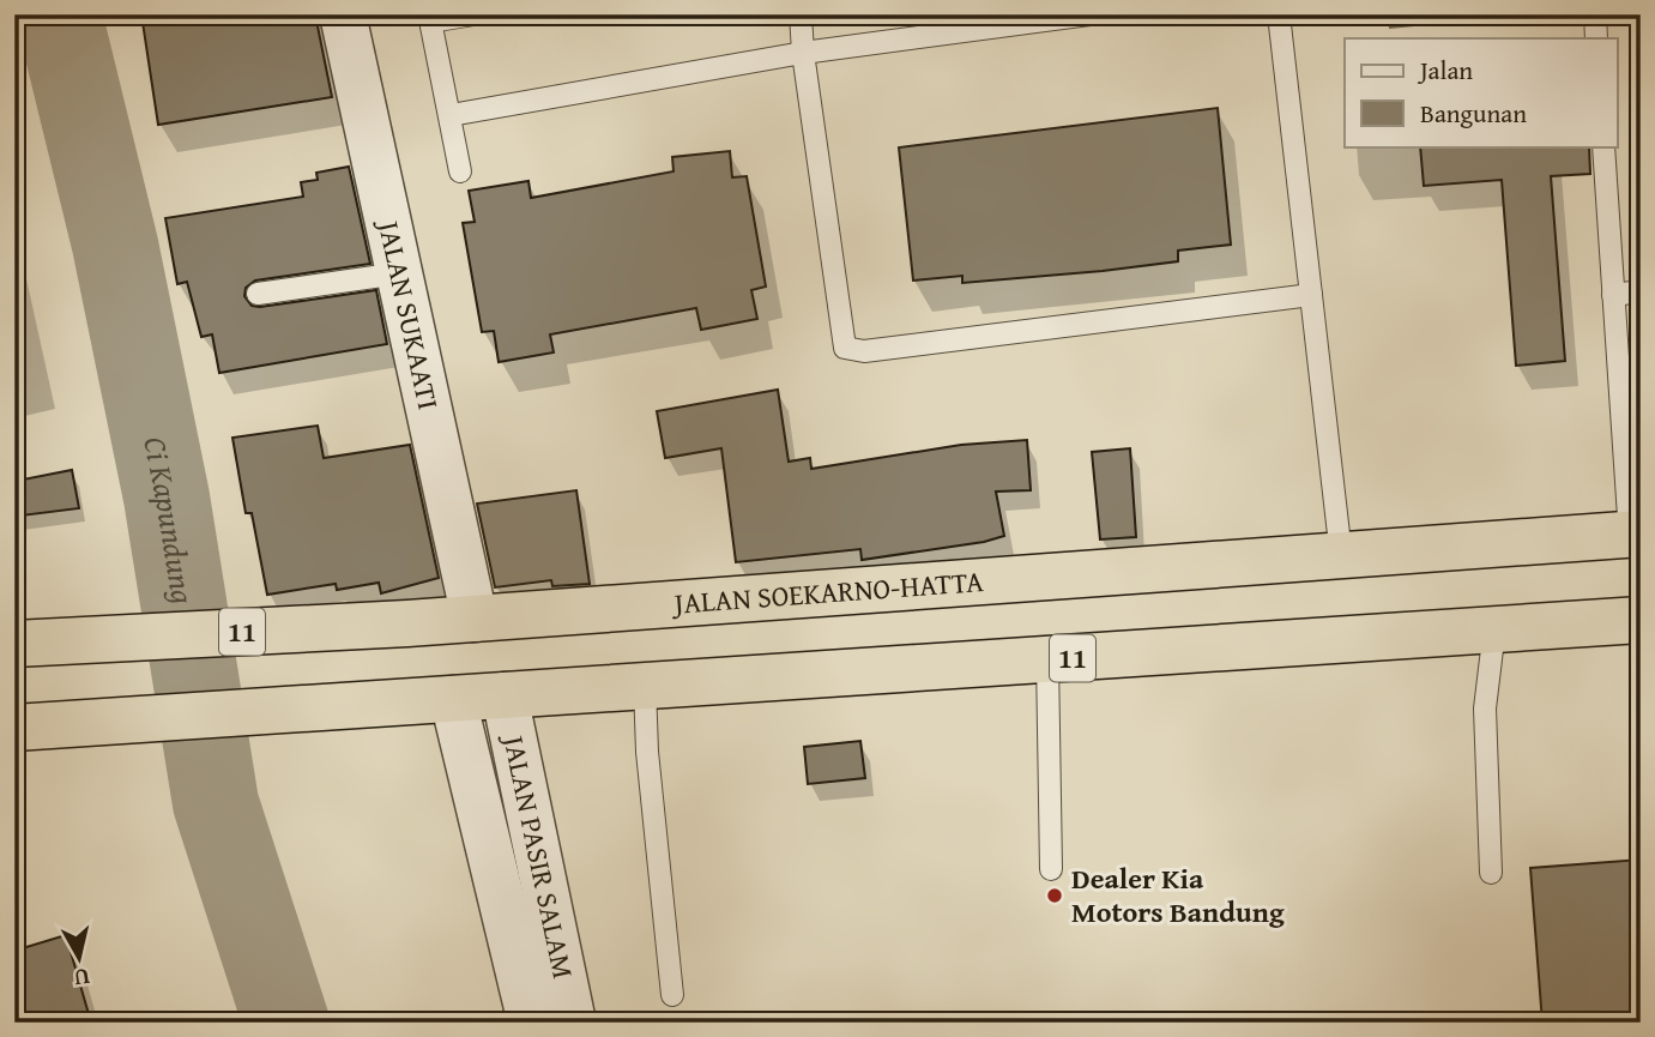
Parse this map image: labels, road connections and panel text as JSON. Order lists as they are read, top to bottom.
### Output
{
  "streets": {
    "highway": ["JALAN SOEKARNO-HATTA", "11"],
    "street": ["JALAN SUKAATI", "JALAN PASIR SALAM"]
  },
  "crossings": [
    ["JALAN SUKAATI", "JALAN SOEKARNO-HATTA"],
    ["11", "JALAN PASIR SALAM"]
  ],
  "water": ["Ci Kapundung"],
  "places": ["Dealer Kia Motors Bandung"],
  "legend": ["Jalan", "Bangunan"],
  "north": "bottom"
}
